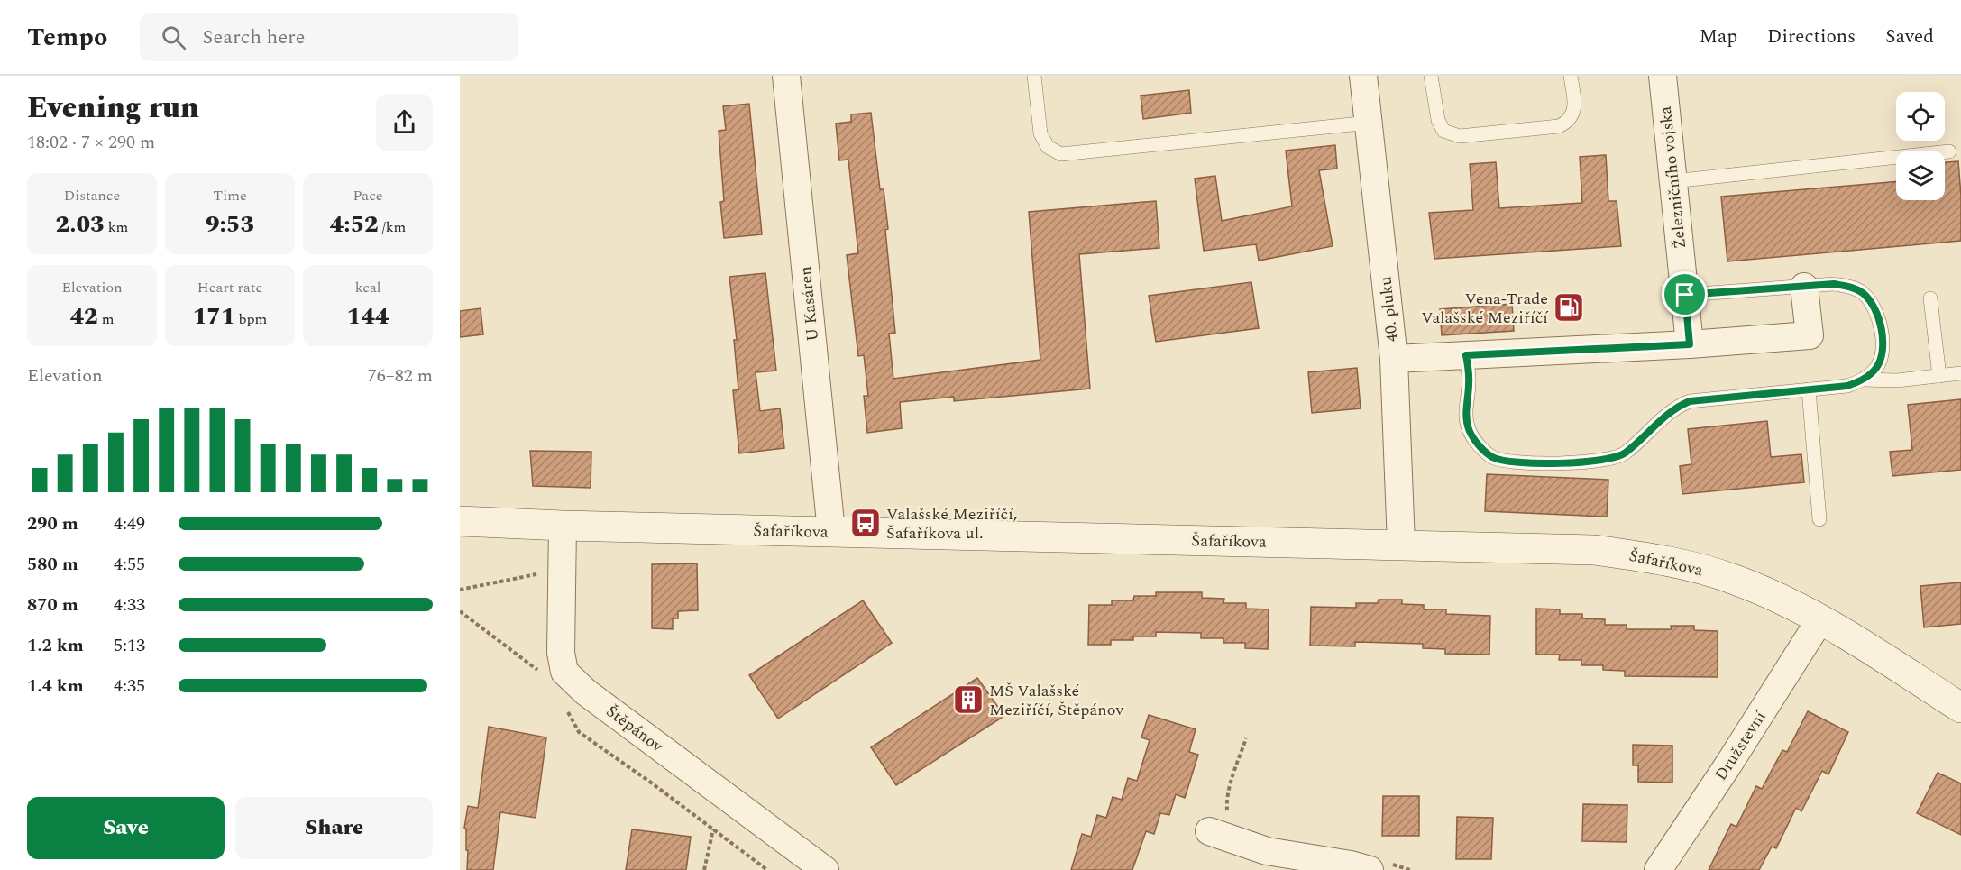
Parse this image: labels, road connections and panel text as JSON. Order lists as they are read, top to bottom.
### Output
{
  "streets": {
    "street": [
      "Železničního vojska",
      "U Kasáren",
      "40. pluku",
      "Šafaříkova",
      "Štěpánov",
      "Družstevní"
    ]
  },
  "crossings": [
    ["U Kasáren", "Šafaříkova"],
    ["40. pluku", "Šafaříkova"],
    ["Šafaříkova", "Štěpánov"],
    ["Šafaříkova", "Družstevní"]
  ],
  "places": {
    "fuel station": ["Vena-Trade Valašské Meziříčí"],
    "bus stop": ["Valašské Meziříčí, Šafaříkova ul."],
    "building": ["MŠ Valašské Meziříčí, Štěpánov"]
  },
  "page": {
    "header": "Tempo",
    "search": "Search here",
    "nav": ["Map", "Directions", "Saved"],
    "heading": ["Evening run", "18:02 · 7 × 290 m"],
    "stats": [
      ["Distance", "2.03 km"],
      ["Time", "9:53"],
      ["Pace", "4:52 /km"],
      ["Elevation", "42 m"],
      ["Heart rate", "171 bpm"],
      ["kcal", "144"]
    ],
    "chart": ["Elevation", "76–82 m"],
    "list": [
      {
        "name": "290 m",
        "note": "4:49"
      },
      {
        "name": "580 m",
        "note": "4:55"
      },
      {
        "name": "870 m",
        "note": "4:33"
      },
      {
        "name": "1.2 km",
        "note": "5:13"
      },
      {
        "name": "1.4 km",
        "note": "4:35"
      }
    ],
    "buttons": ["Save", "Share"]
  }
}
